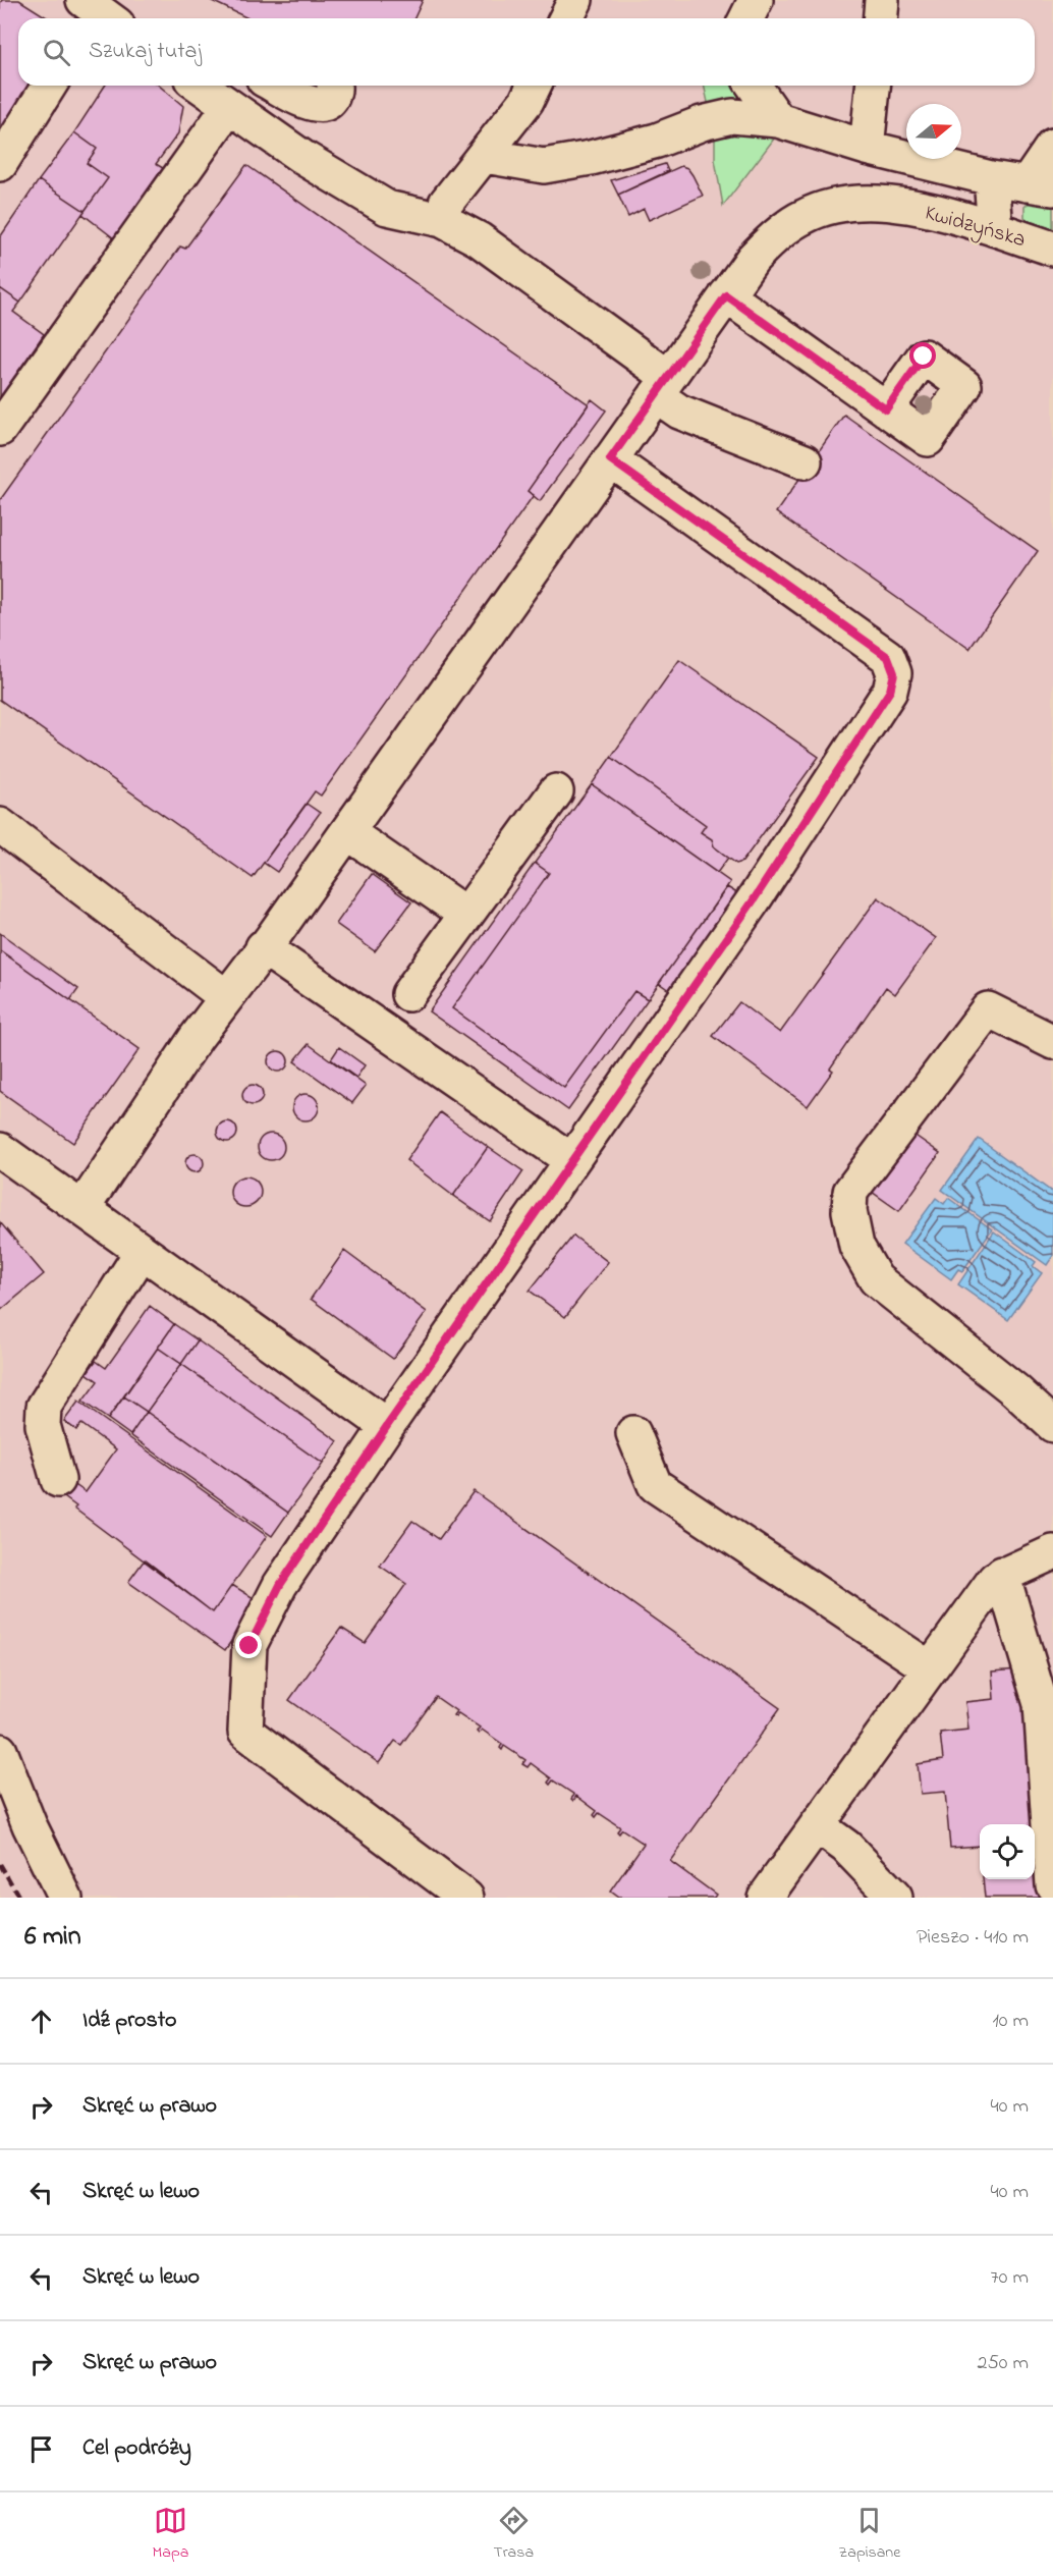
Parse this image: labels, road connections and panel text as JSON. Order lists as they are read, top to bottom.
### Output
{
  "streets": {
    "lane": ["Kwidzyńska"]
  },
  "north": "right",
  "page": {
    "search": "Szukaj tutaj",
    "heading": ["6 min", "Pieszo · 410 m"],
    "list": [
      ["Idź prosto", "10 m"],
      ["Skręć w prawo", "40 m"],
      ["Skręć w lewo", "40 m"],
      ["Skręć w lewo", "70 m"],
      ["Skręć w prawo", "250 m"],
      "Cel podróży"
    ],
    "nav": ["Mapa", "Trasa", "Zapisane"]
  }
}
